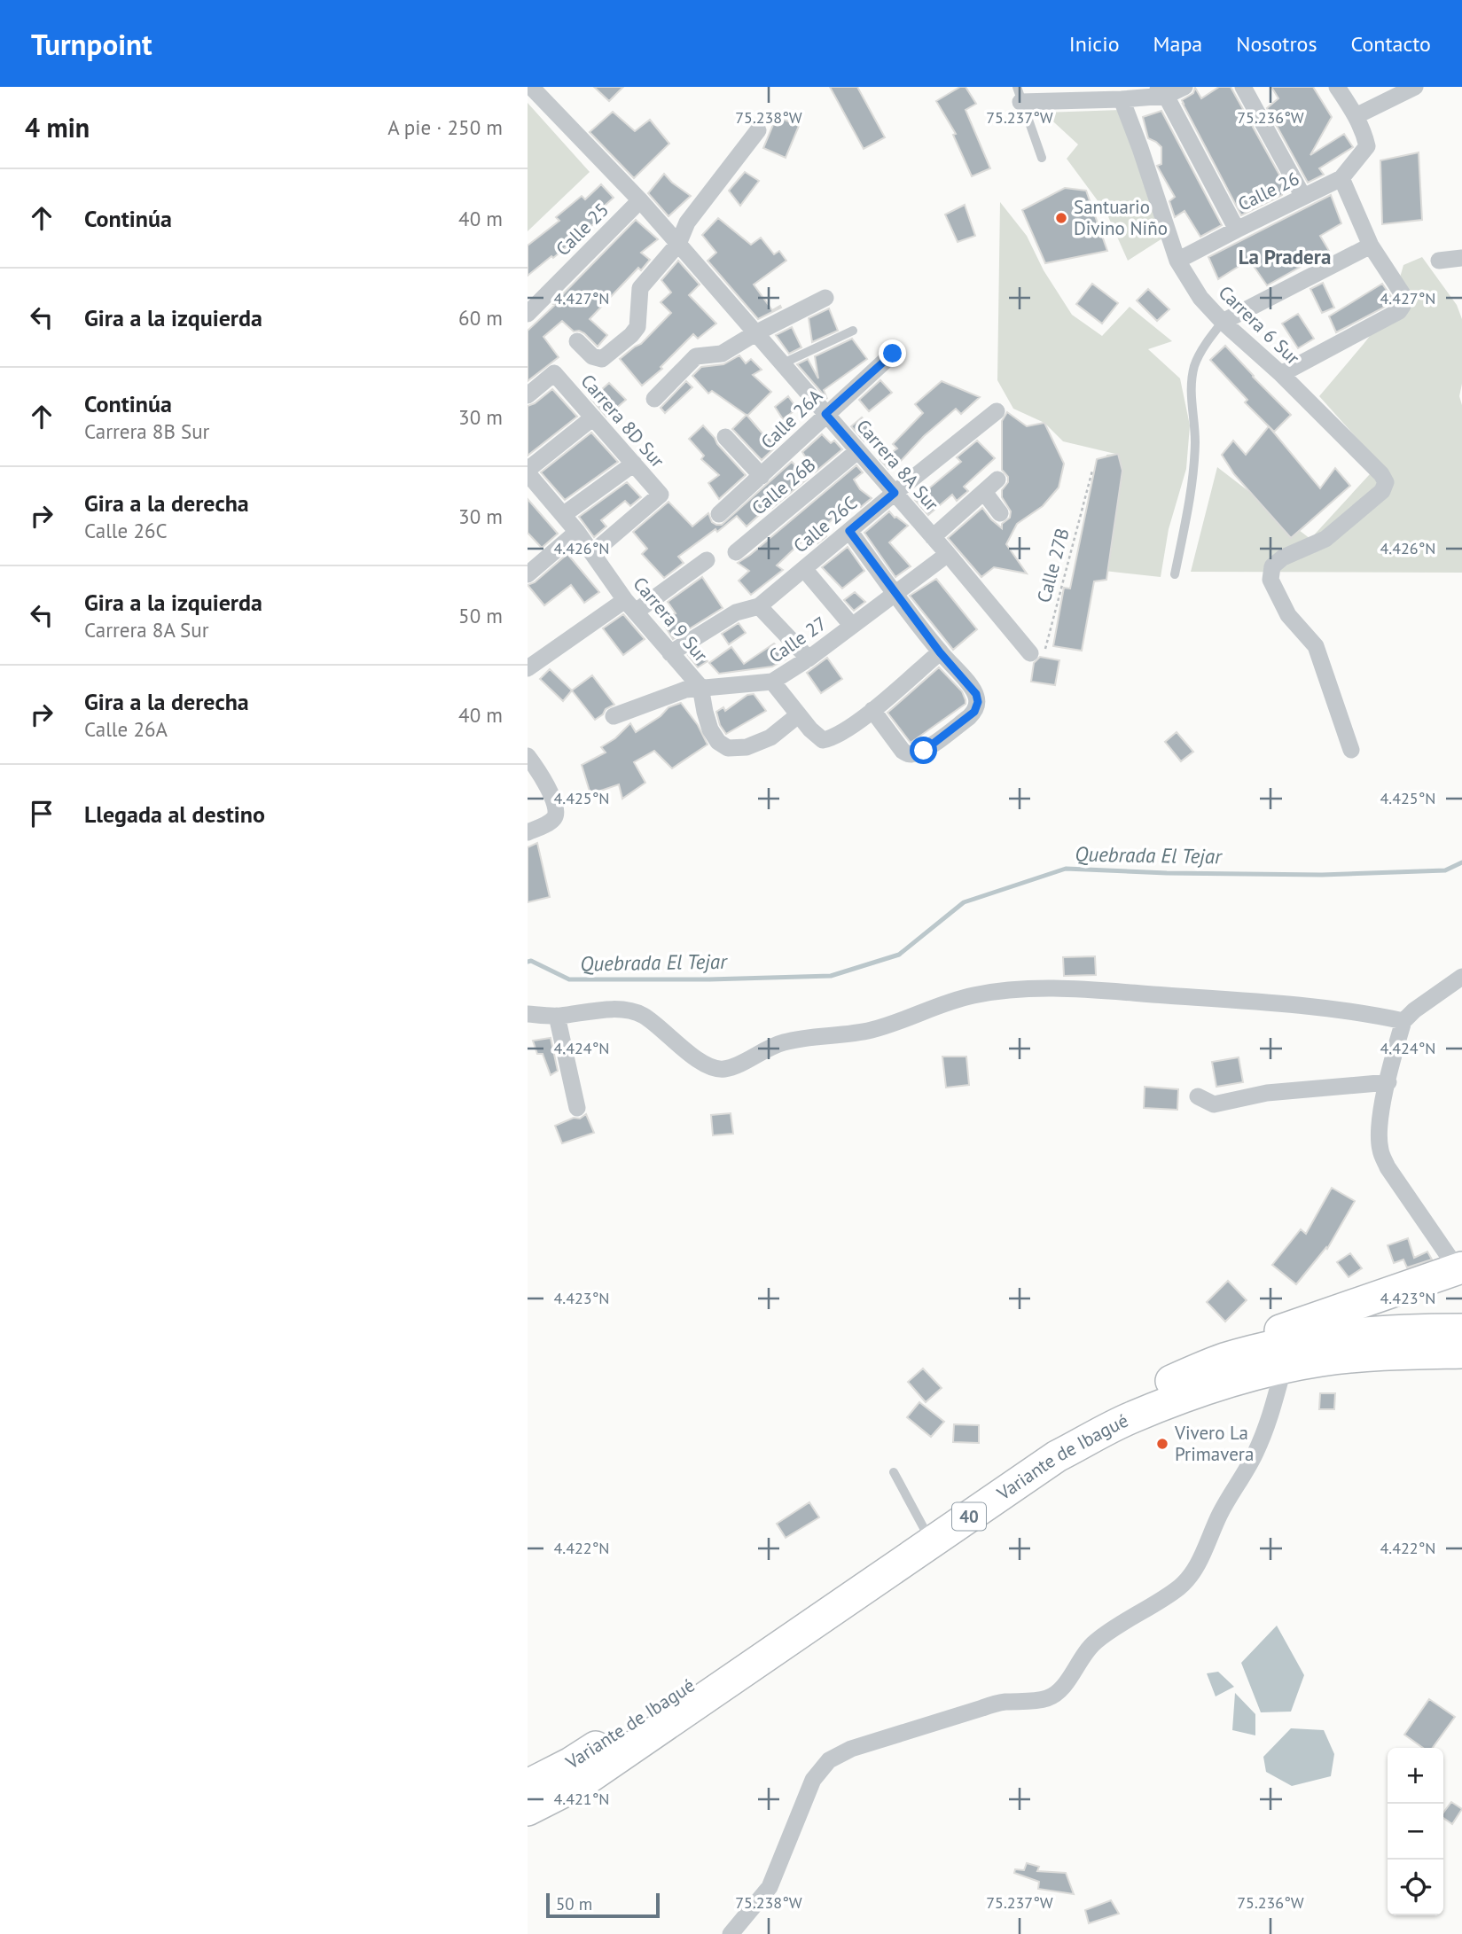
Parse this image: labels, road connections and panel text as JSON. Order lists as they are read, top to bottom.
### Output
{
  "streets": {
    "highway": ["Variante de Ibagué", "40"],
    "street": [
      "Calle 26",
      "Calle 25",
      "Carrera 6 Sur",
      "Calle 26A",
      "Carrera 8D Sur",
      "Carrera 8A Sur",
      "Calle 26B",
      "Calle 26C",
      "Carrera 9 Sur",
      "Calle 27"
    ],
    "path": ["Calle 27B"]
  },
  "crossings": [
    ["Calle 26", "Carrera 6 Sur"],
    ["Calle 25", "Carrera 8A Sur"],
    ["Calle 26A", "Carrera 8A Sur"],
    ["Carrera 8D Sur", "Carrera 9 Sur"],
    ["Carrera 8A Sur", "Calle 26B"],
    ["Carrera 8A Sur", "Calle 26C"],
    ["Carrera 8A Sur", "Calle 27B"],
    ["Carrera 8A Sur", "Calle 27"],
    ["Calle 26C", "Carrera 9 Sur"],
    ["Carrera 9 Sur", "Calle 27"]
  ],
  "districts": ["La Pradera"],
  "water": ["Quebrada El Tejar"],
  "places": ["Santuario Divino Niño", "Vivero La Primavera"],
  "scale_bar": "50 m",
  "page": {
    "header": "Turnpoint",
    "nav": [
      "Inicio",
      "Mapa",
      "Nosotros",
      "Contacto"
    ],
    "heading": ["4 min", "A pie · 250 m"],
    "list": [
      ["Continúa", "40 m"],
      ["Gira a la izquierda", "60 m"],
      ["Continúa", "Carrera 8B Sur", "30 m"],
      ["Gira a la derecha", "Calle 26C", "30 m"],
      ["Gira a la izquierda", "Carrera 8A Sur", "50 m"],
      ["Gira a la derecha", "Calle 26A", "40 m"],
      "Llegada al destino"
    ],
    "map_buttons": ["+", "−"],
    "scale": "50 m"
  },
  "coordinates": [
    "75.238°W",
    "75.237°W",
    "75.236°W",
    "4.427°N",
    "4.426°N",
    "4.425°N",
    "4.424°N",
    "4.423°N",
    "4.422°N",
    "4.421°N"
  ]
}
